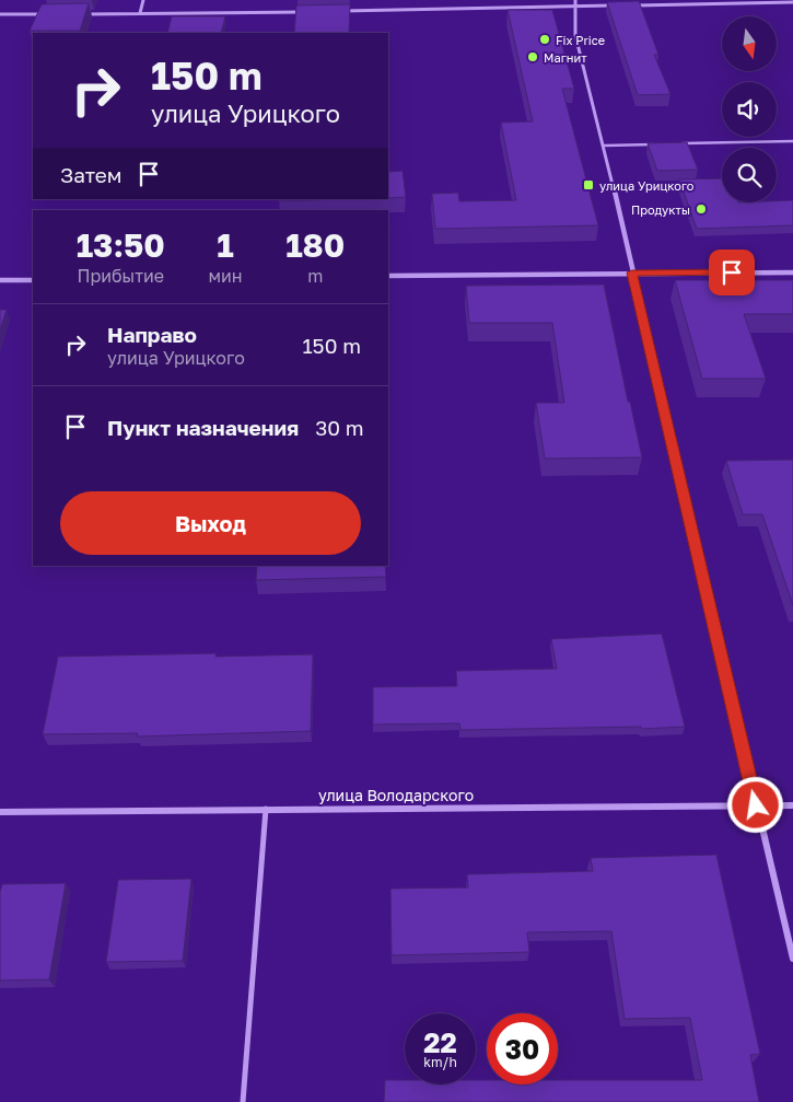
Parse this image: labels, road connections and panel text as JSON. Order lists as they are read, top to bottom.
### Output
{
  "streets": {
    "street": ["улица Володарского"]
  },
  "places": {
    "other": ["Fix Price", "Магнит", "Продукты"],
    "transit": ["улица Урицкого"]
  },
  "north": "bottom",
  "page": {
    "turn": ["150 m", "улица Урицкого"],
    "then": "Затем",
    "eta": [
      "13:50",
      "Прибытие",
      "1",
      "мин",
      "180",
      "m"
    ],
    "list": [
      {
        "name": "Направо",
        "note": "улица Урицкого",
        "value": "150 m"
      },
      {
        "name": "Пункт назначения",
        "value": "30 m"
      }
    ],
    "buttons": "Выход",
    "speed": "22 km/h",
    "limit": "30"
  }
}
